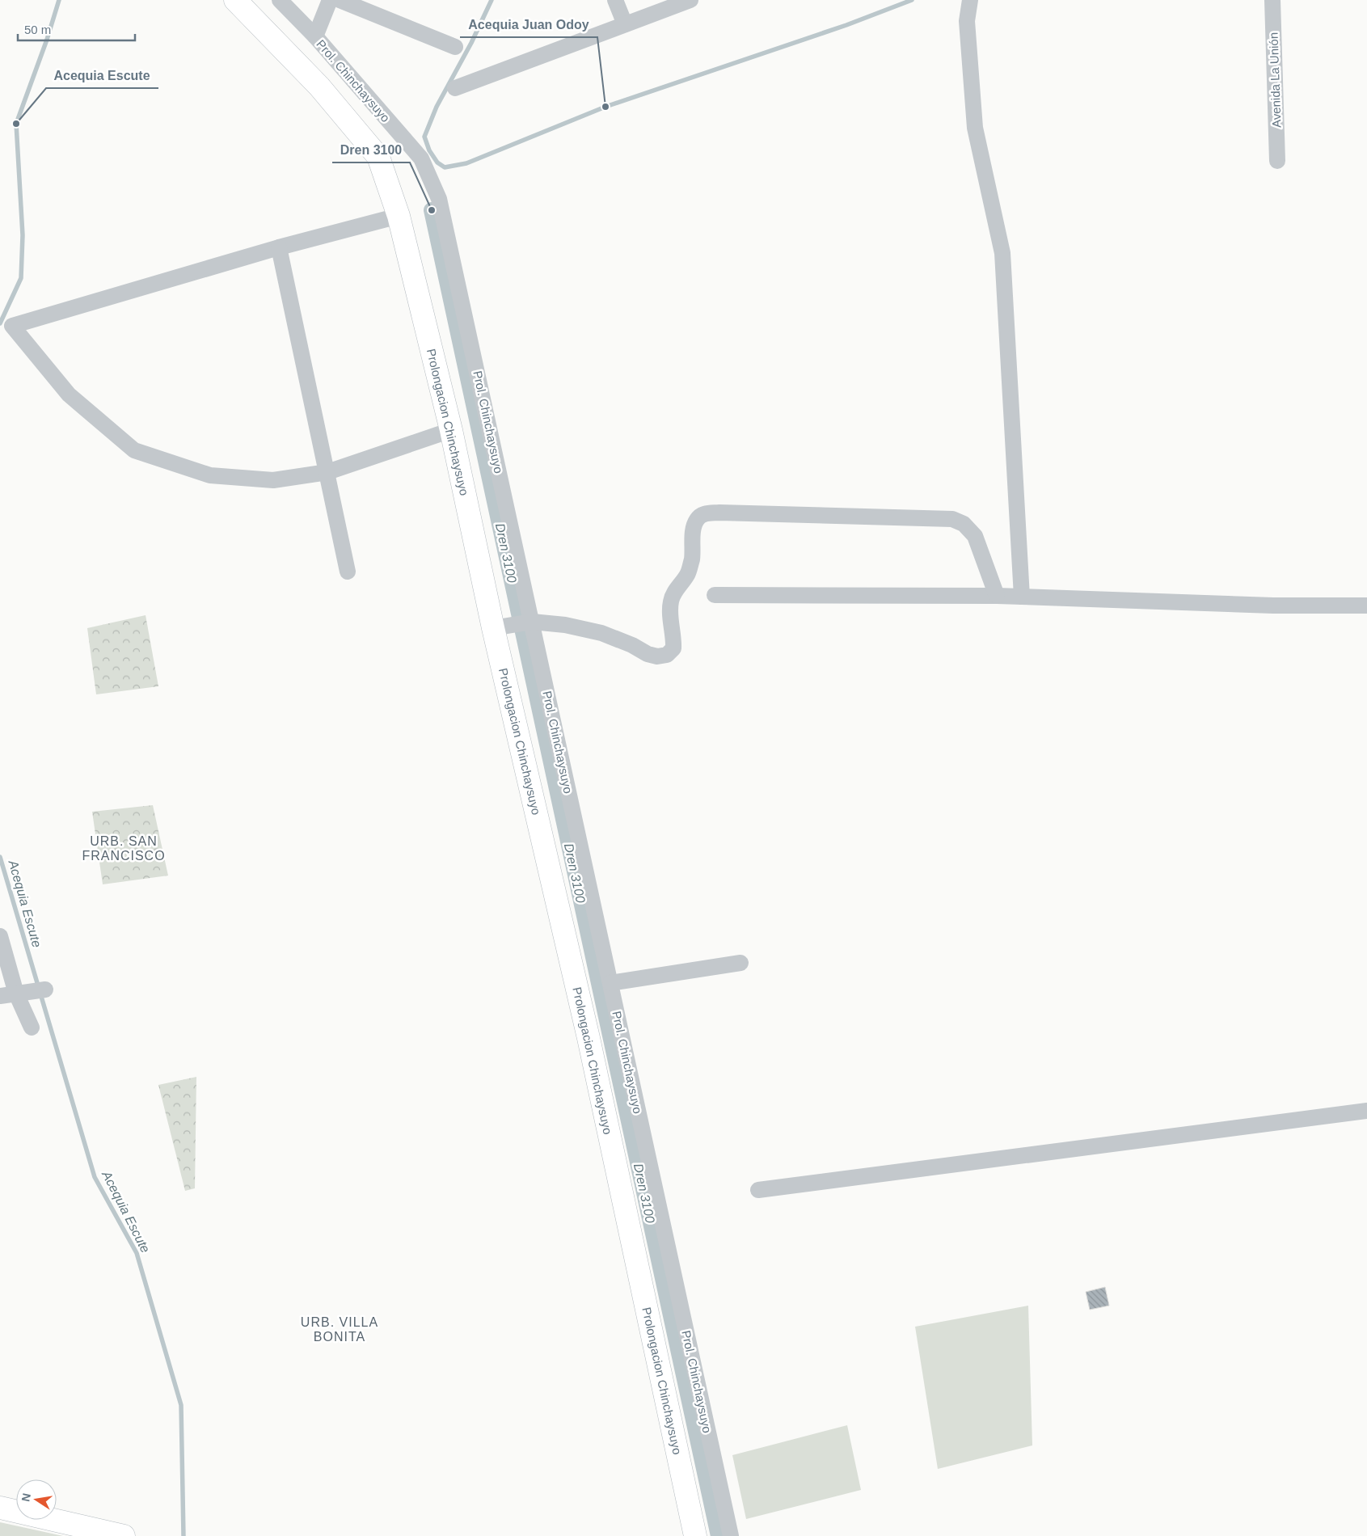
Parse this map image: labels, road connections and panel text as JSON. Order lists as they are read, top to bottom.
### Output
{
  "streets": {
    "street": ["Avenida La Unión", "Prol. Chinchaysuyo", "Prolongacion Chinchaysuyo"]
  },
  "districts": ["URB. SAN FRANCISCO", "URB. VILLA BONITA"],
  "water": ["Dren 3100", "Acequia Escute"],
  "places": ["Acequia Juan Odoy", "Acequia Escute", "Dren 3100"],
  "scale_bar": "50 m",
  "north": "left"
}
